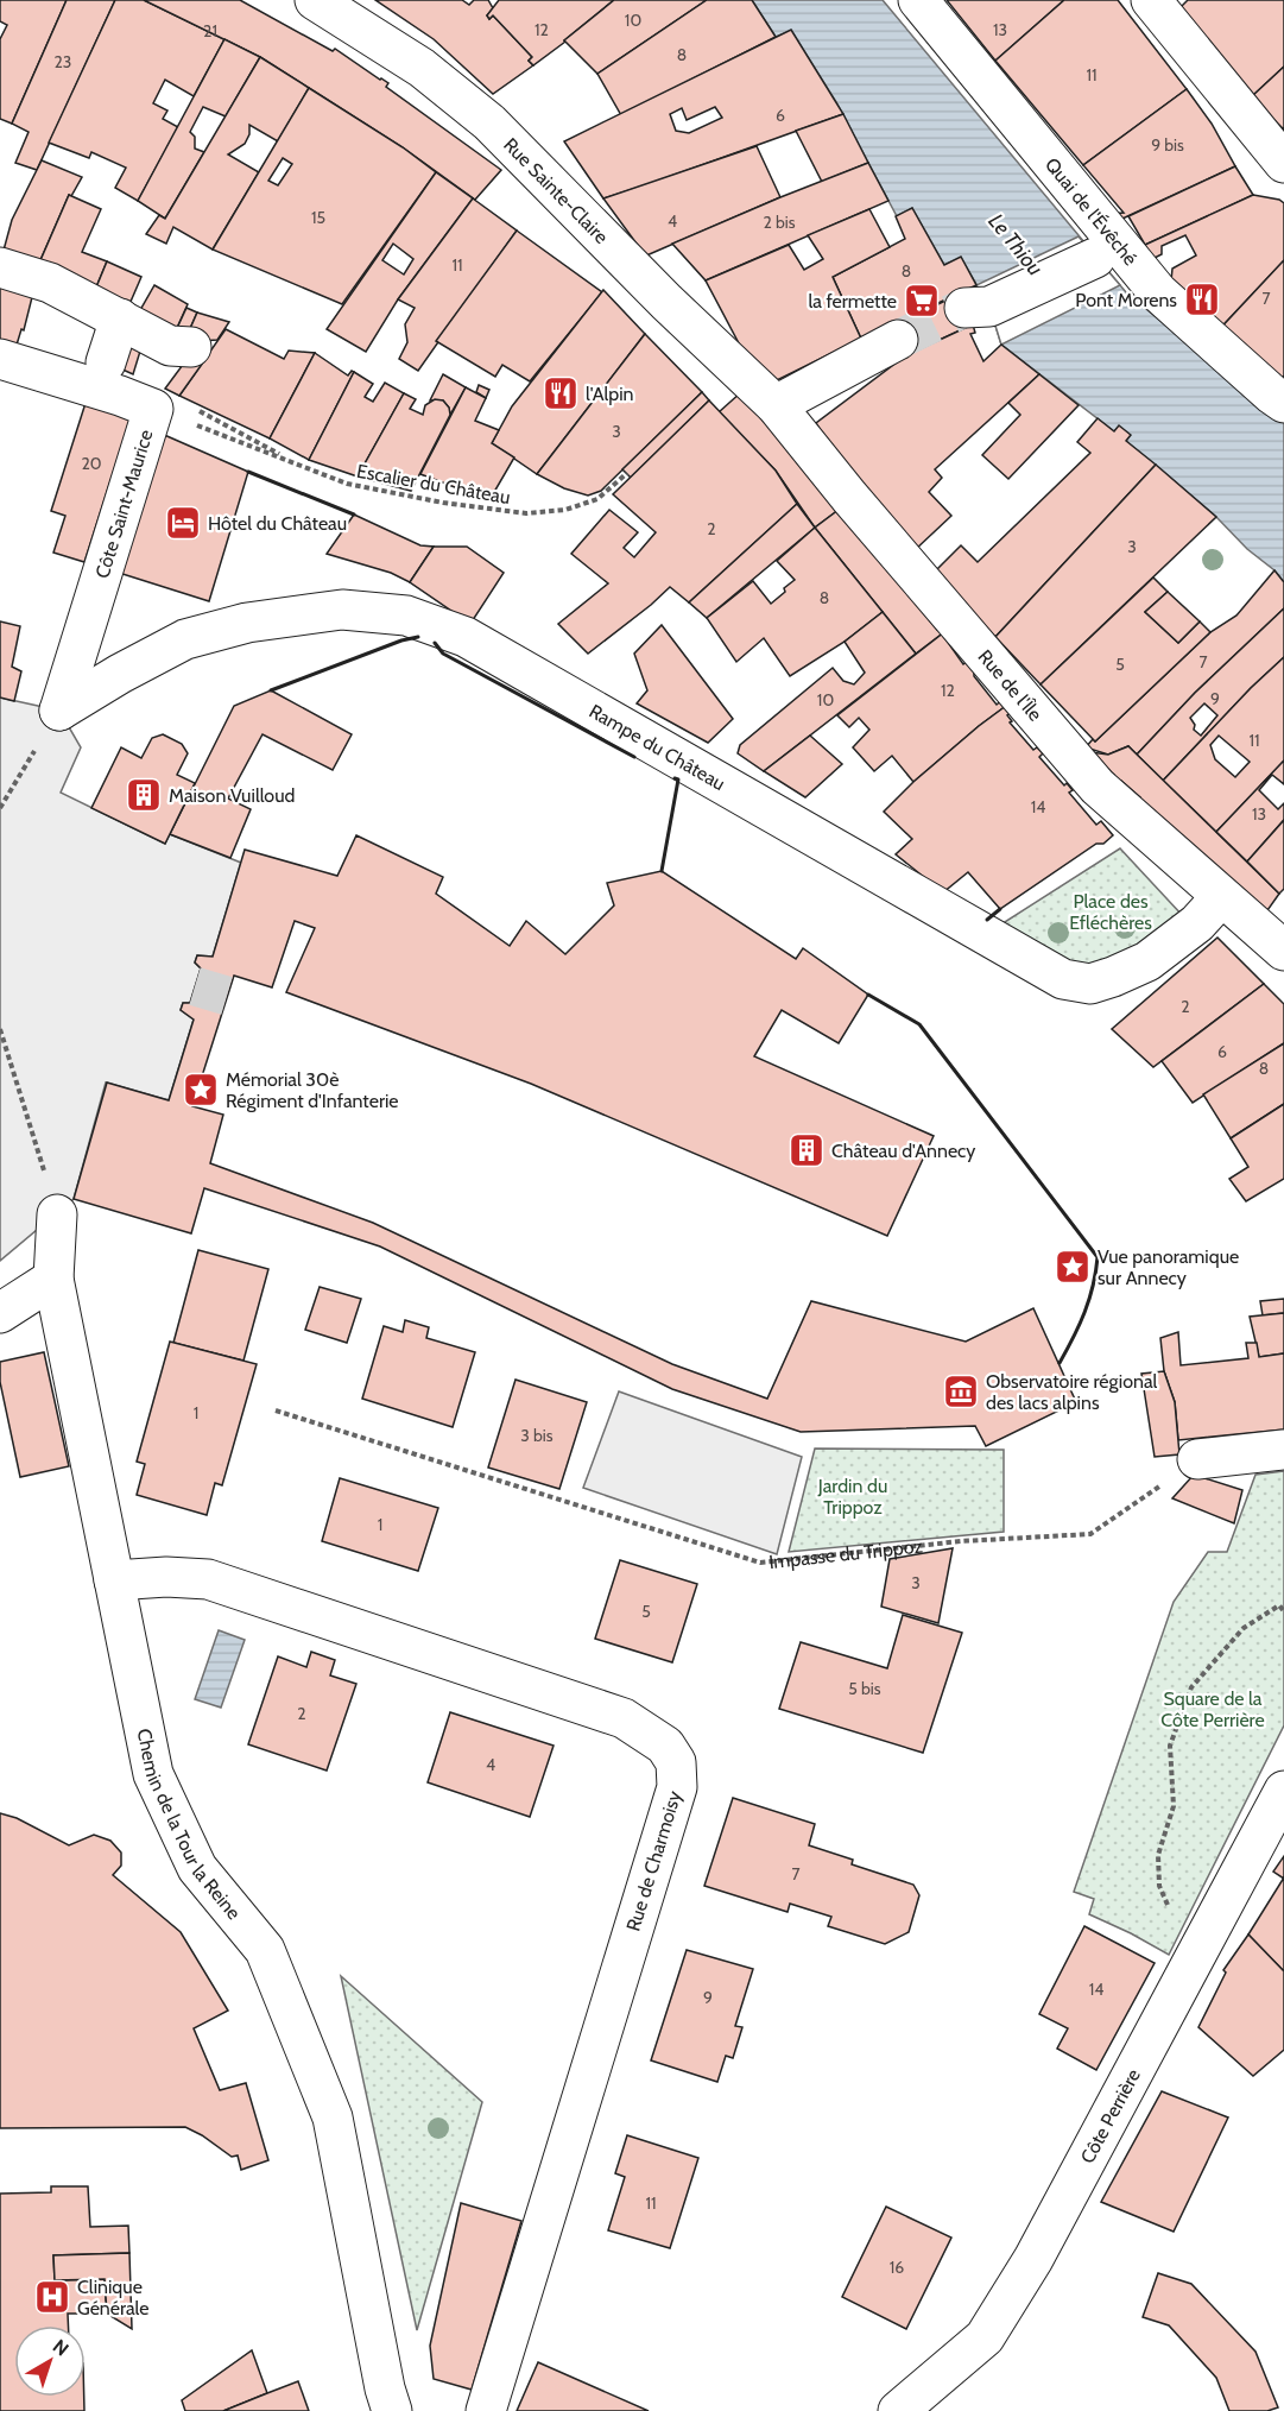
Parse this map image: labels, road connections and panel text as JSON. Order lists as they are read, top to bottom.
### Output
{
  "streets": {
    "street": [
      "Rue Sainte-Claire",
      "Quai de l'Évêché",
      "Côte Saint-Maurice",
      "Rue de l'Île",
      "Rampe du Château",
      "Chemin de la Tour la Reine",
      "Rue de Charmoisy",
      "Côte Perrière"
    ],
    "path": ["Escalier du Château", "Impasse du Trippoz"]
  },
  "crossings": [
    ["Rue Sainte-Claire", "Rue de l'Île"],
    ["Escalier du Château", "Côte Saint-Maurice"],
    ["Côte Saint-Maurice", "Rampe du Château"],
    ["Rue de l'Île", "Rampe du Château"],
    ["Chemin de la Tour la Reine", "Rue de Charmoisy"]
  ],
  "water": ["Le Thiou"],
  "parks": ["Place des Efléchères", "Jardin du Trippoz", "Square de la Côte Perrière"],
  "places": {
    "restaurant": ["Pont Morens", "l'Alpin"],
    "supermarket": ["la fermette"],
    "hotel": ["Hôtel du Château"],
    "building": ["Maison Vuilloud", "Château d'Annecy"],
    "place": ["Mémorial 30è Régiment d'Infanterie", "Vue panoramique sur Annecy"],
    "museum": ["Observatoire régional des lacs alpins"],
    "hospital": ["Clinique Générale"]
  },
  "house_numbers": [
    "10",
    "12",
    "13",
    "21",
    "8",
    "23",
    "11",
    "6",
    "9 bis",
    "15",
    "4",
    "2 bis",
    "11",
    "8",
    "7",
    "3",
    "20",
    "2",
    "3",
    "8",
    "7",
    "5",
    "12",
    "9",
    "10",
    "11",
    "14",
    "13",
    "2",
    "6",
    "8",
    "1",
    "3 bis",
    "1",
    "3",
    "5",
    "5 bis",
    "2",
    "4",
    "7",
    "14",
    "9",
    "11",
    "16"
  ],
  "north": "top right"
}
